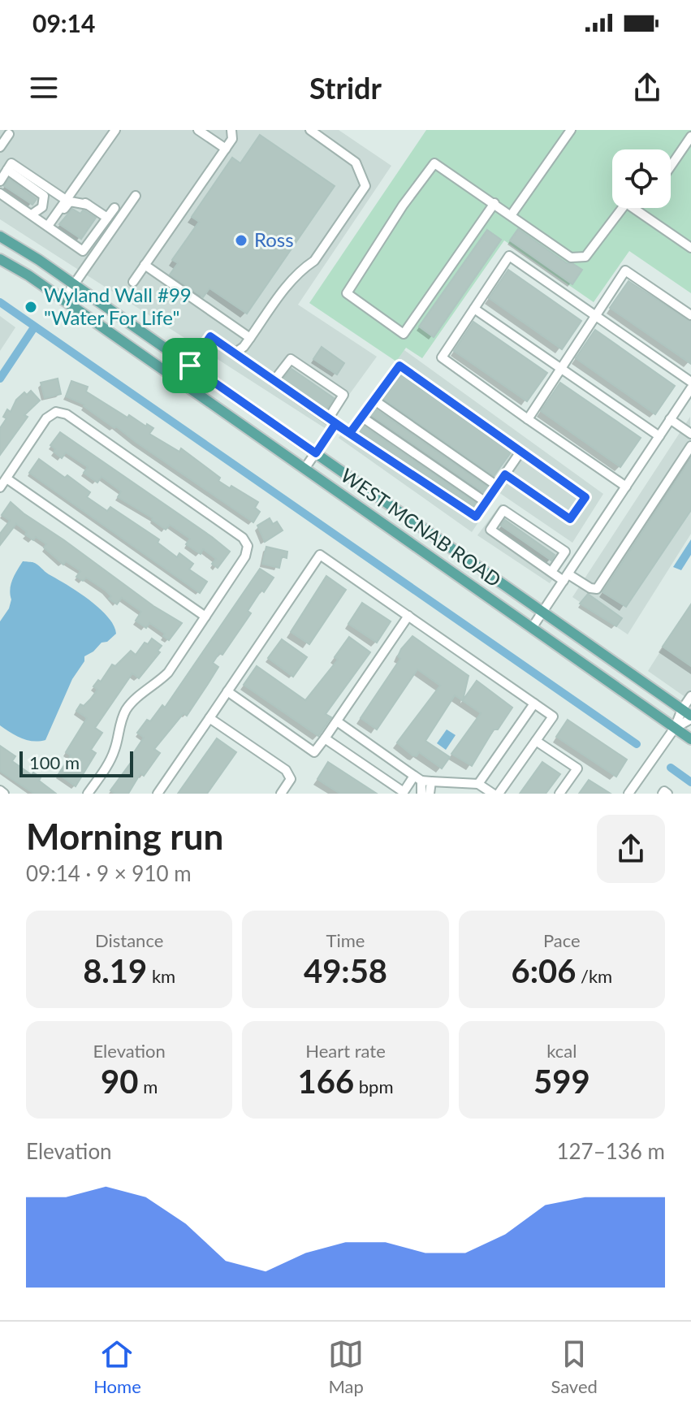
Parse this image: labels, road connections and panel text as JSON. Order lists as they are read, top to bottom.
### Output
{
  "streets": {
    "main road": ["WEST MCNAB ROAD"]
  },
  "places": ["Ross", "Wyland Wall #99 \"Water For Life\""],
  "scale_bar": "100 m",
  "page": {
    "status": "09:14",
    "header": "Stridr",
    "scale": "100 m",
    "heading": ["Morning run", "09:14 · 9 × 910 m"],
    "stats": [
      ["Distance", "8.19 km"],
      ["Time", "49:58"],
      ["Pace", "6:06 /km"],
      ["Elevation", "90 m"],
      ["Heart rate", "166 bpm"],
      ["kcal", "599"]
    ],
    "chart": ["Elevation", "127–136 m"],
    "tabs": ["Home", "Map", "Saved"]
  }
}
